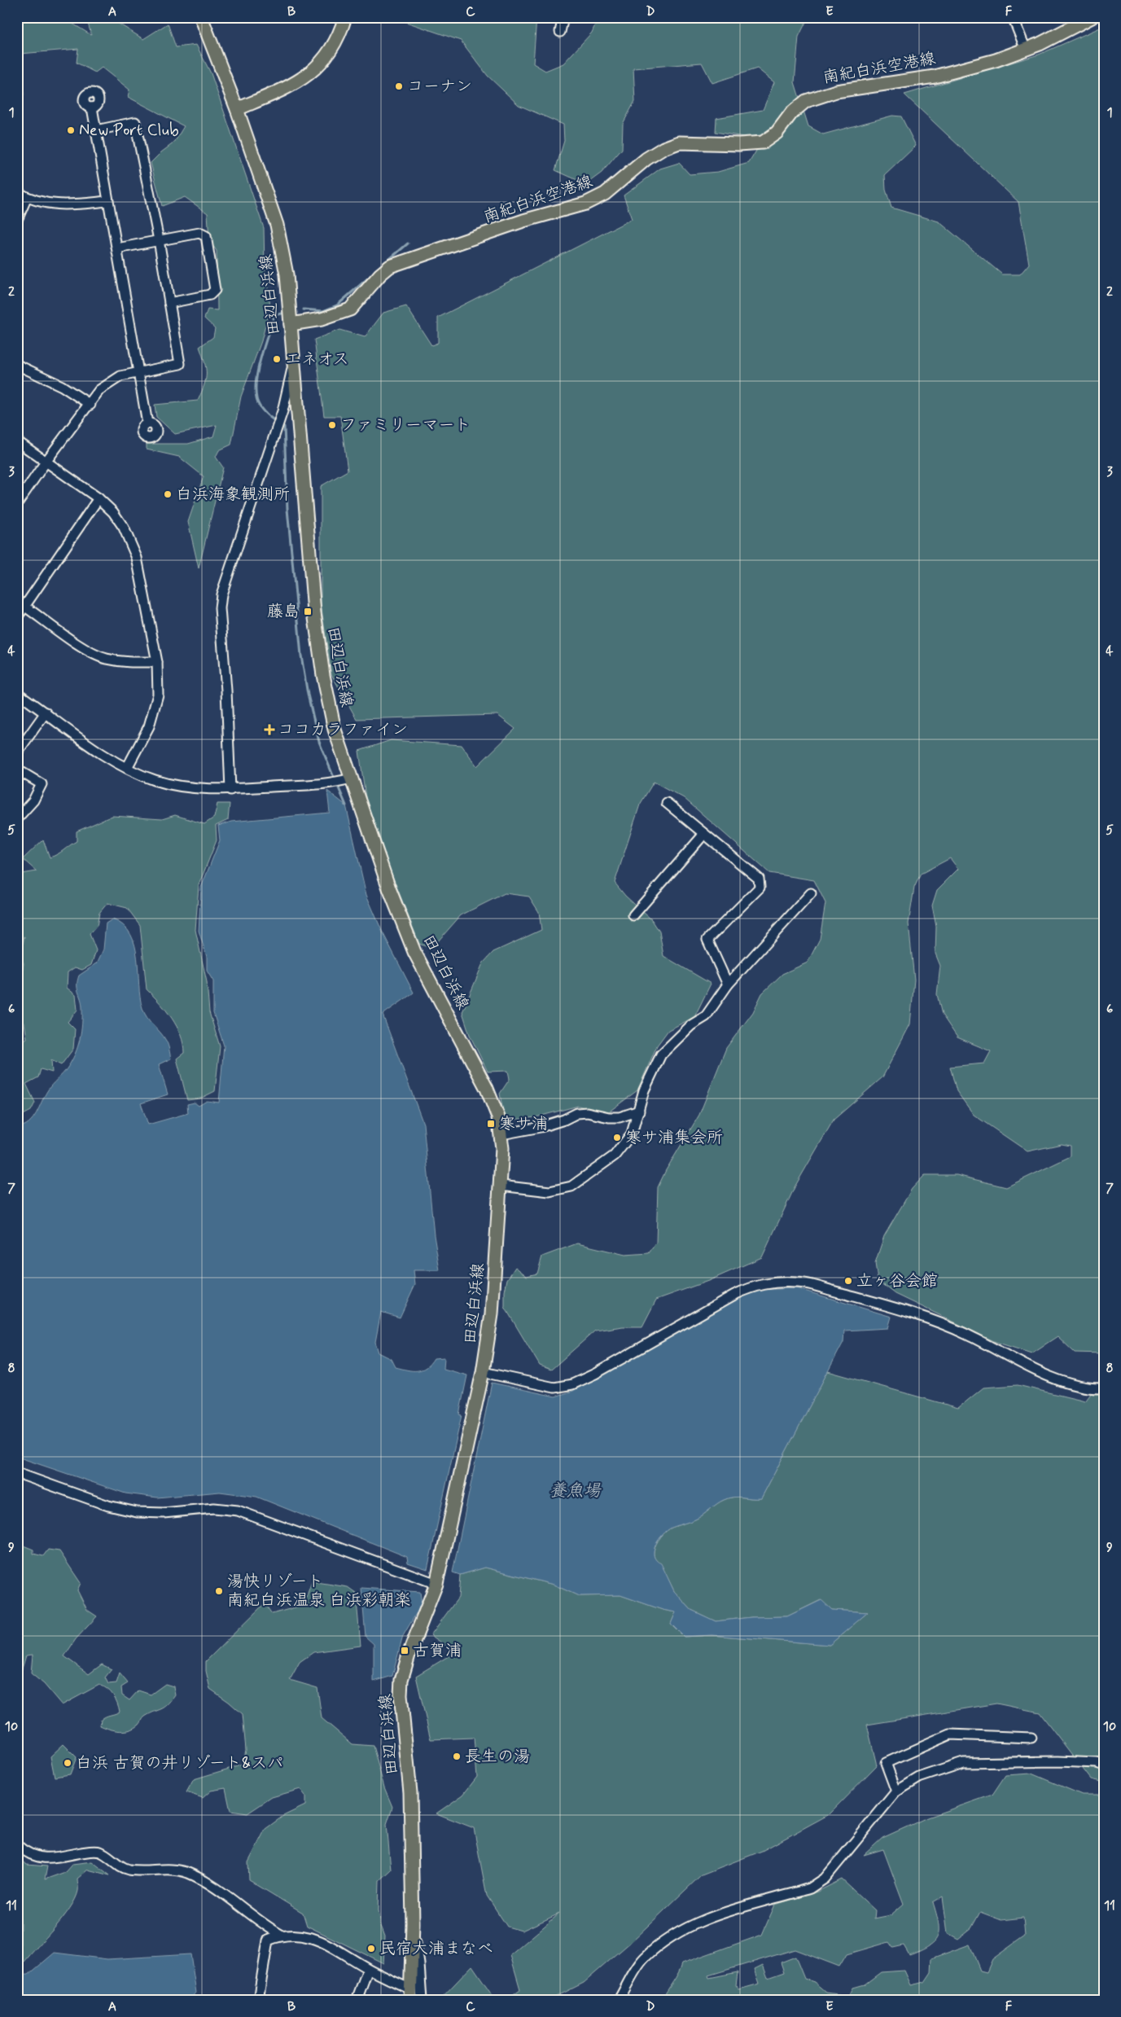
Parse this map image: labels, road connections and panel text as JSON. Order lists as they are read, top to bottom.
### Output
{
  "streets": {
    "main road": ["南紀白浜空港線", "田辺白浜線"]
  },
  "crossings": [
    ["南紀白浜空港線", "田辺白浜線"]
  ],
  "water": ["養魚場"],
  "places": {
    "other": [
      "コーナン",
      "New Port Club",
      "エネオス",
      "ファミリーマート",
      "白浜海象観測所",
      "寒サ浦集会所",
      "立ヶ谷会館",
      "湯快リゾート 南紀白浜温泉 白浜彩朝楽",
      "長生の湯",
      "白浜 古賀の井リゾート&スパ",
      "民宿大浦まなべ"
    ],
    "transit": ["藤島", "寒サ浦", "古賀浦"],
    "health": ["ココカラファイン"]
  },
  "grid": {
    "columns": [
      "A",
      "B",
      "C",
      "D",
      "E",
      "F"
    ],
    "rows": [
      "1",
      "2",
      "3",
      "4",
      "5",
      "6",
      "7",
      "8",
      "9",
      "10",
      "11"
    ]
  }
}
